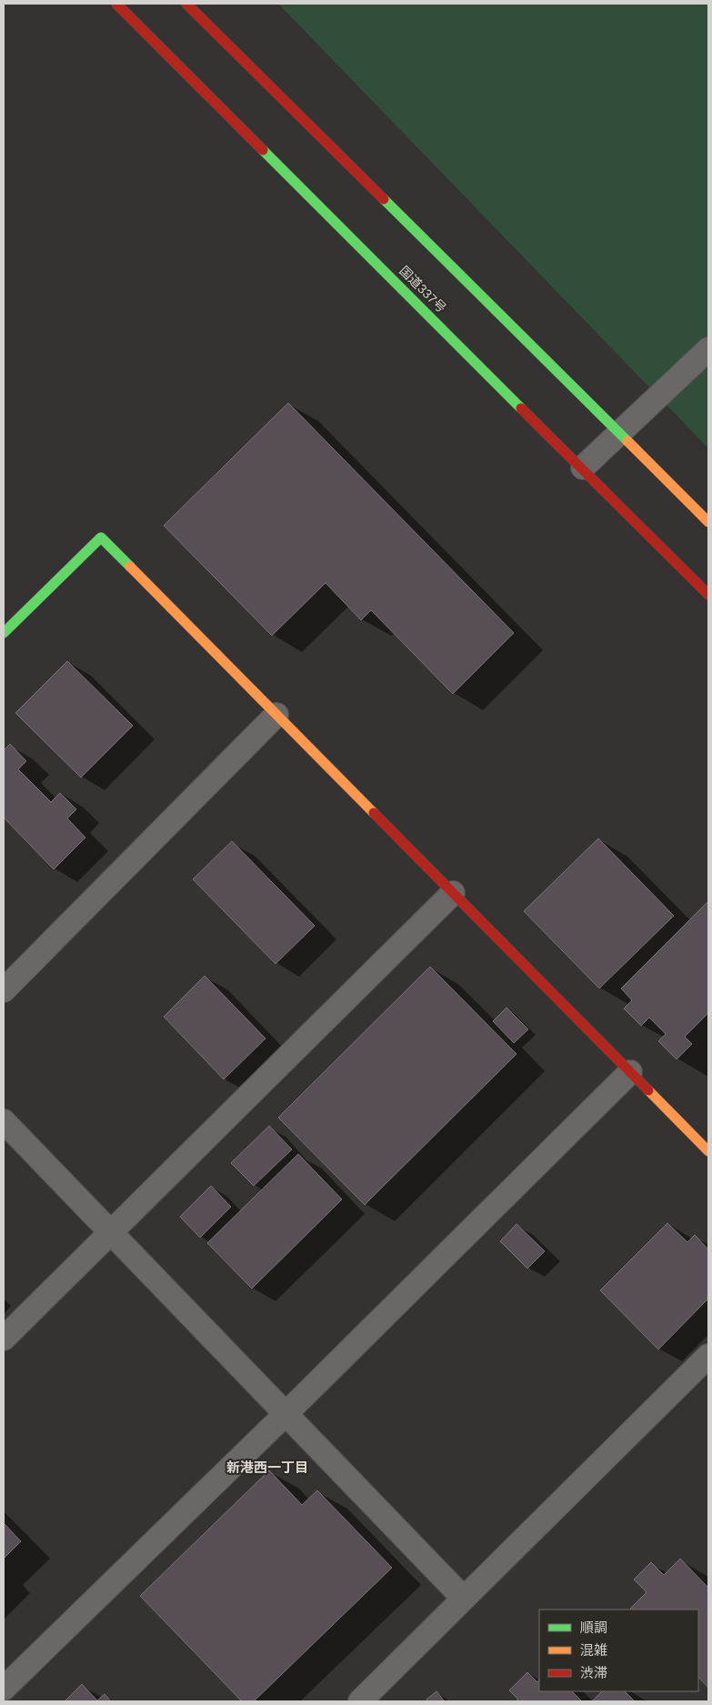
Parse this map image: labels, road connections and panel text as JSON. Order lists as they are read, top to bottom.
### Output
{
  "streets": {
    "main road": ["国道337号"]
  },
  "districts": ["新港西一丁目"],
  "legend": ["順調", "混雑", "渋滞"]
}
